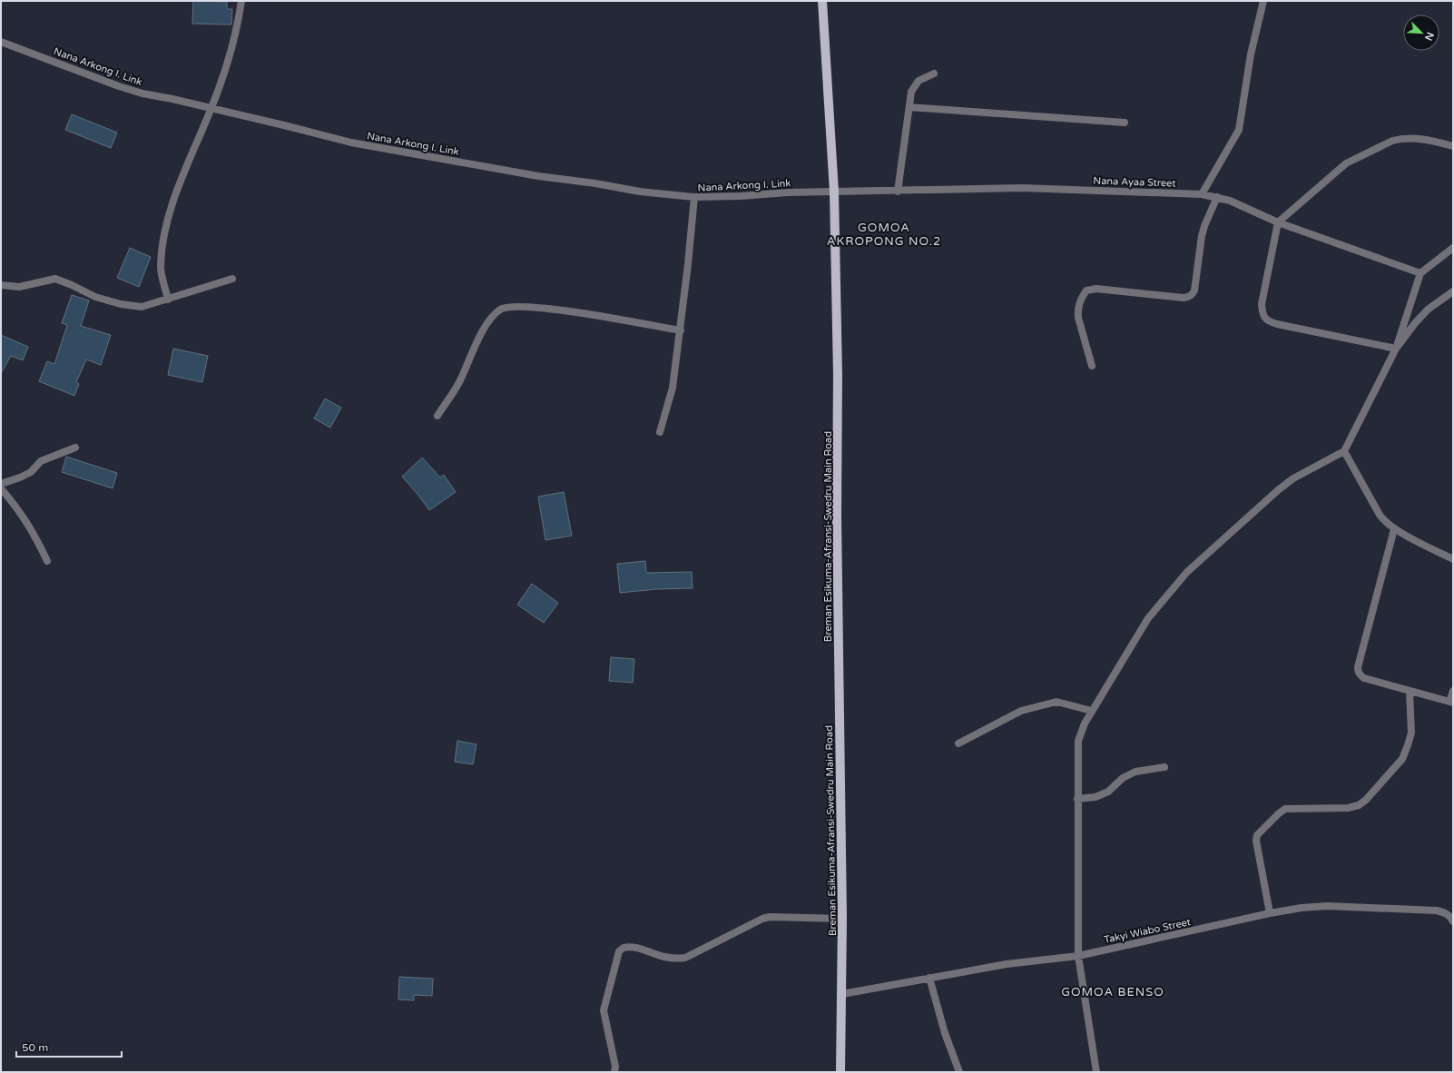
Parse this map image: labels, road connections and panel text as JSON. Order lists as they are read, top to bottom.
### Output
{
  "streets": {
    "main road": ["Breman Esikuma-Afransi-Swedru Main Road"],
    "street": ["Nana Arkong I. Link", "Nana Ayaa Street", "Takyi Wiabo Street"]
  },
  "crossings": [
    ["Nana Arkong I. Link", "Nana Ayaa Street"],
    ["Nana Arkong I. Link", "Breman Esikuma-Afransi-Swedru Main Road"],
    ["Nana Ayaa Street", "Breman Esikuma-Afransi-Swedru Main Road"],
    ["Breman Esikuma-Afransi-Swedru Main Road", "Takyi Wiabo Street"]
  ],
  "districts": ["GOMOA AKROPONG NO.2", "GOMOA BENSO"],
  "scale_bar": "50 m",
  "north": "bottom right"
}
